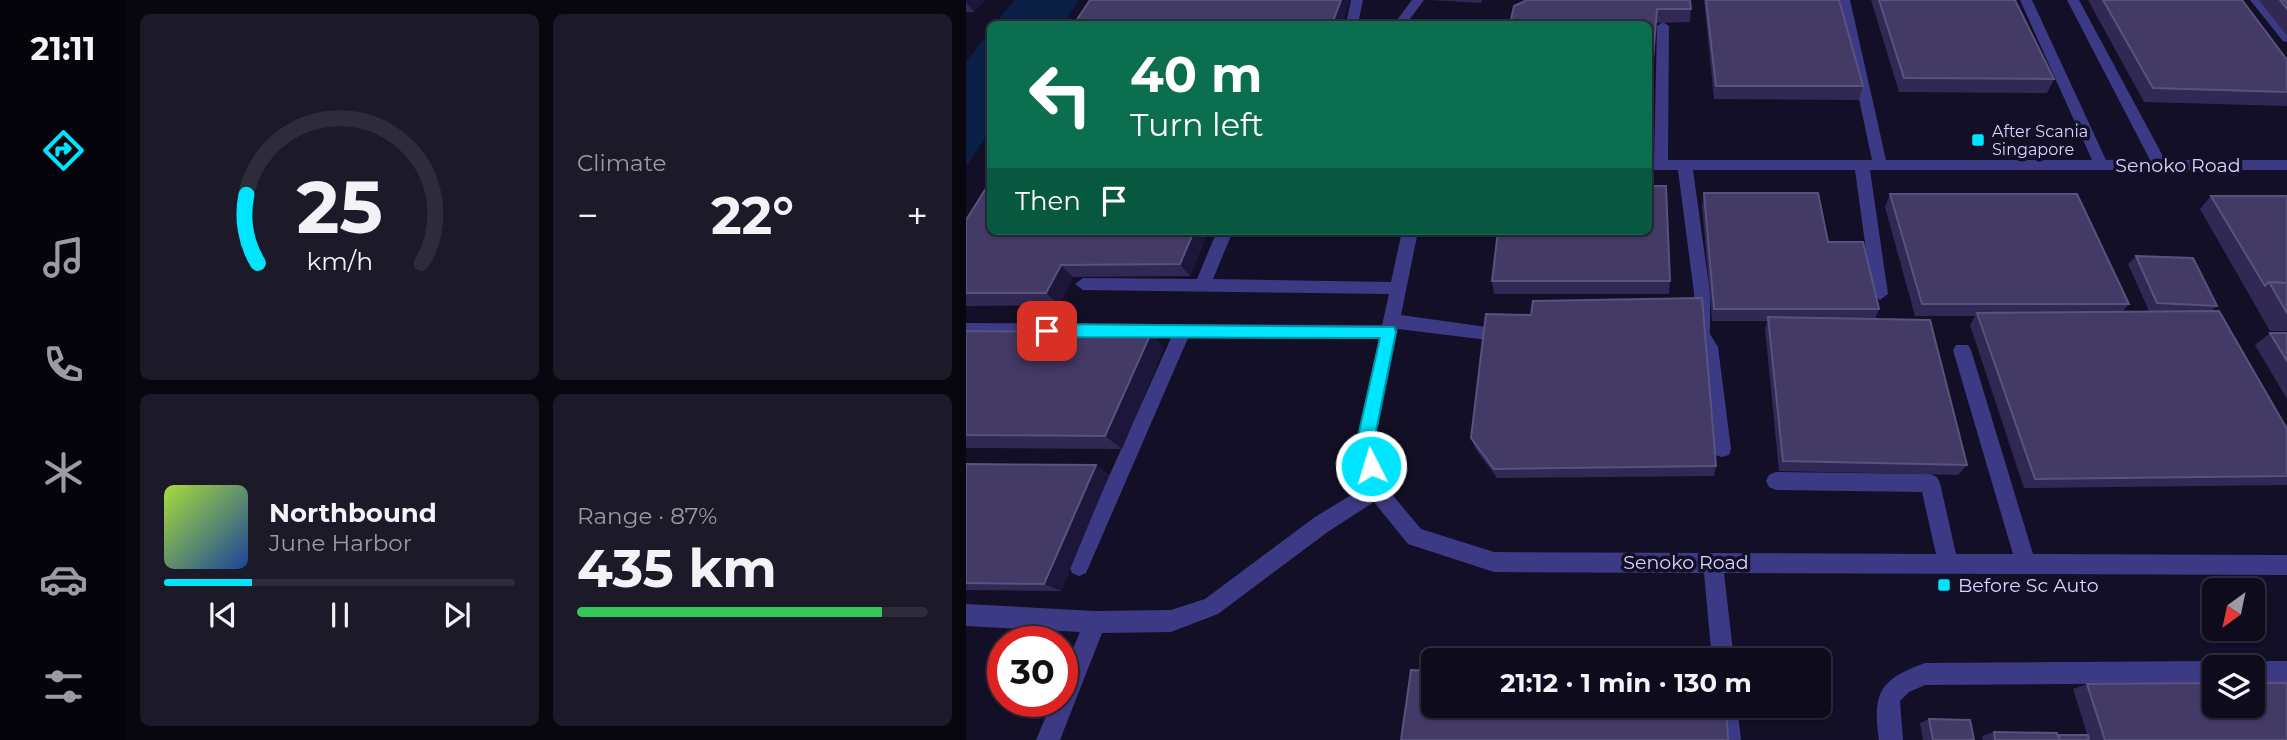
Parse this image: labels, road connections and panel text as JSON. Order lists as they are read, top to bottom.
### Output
{
  "streets": {
    "street": ["Senoko Road"]
  },
  "places": {
    "transit": ["After Scania Singapore", "Before Sc Auto"]
  },
  "north": "bottom left",
  "page": {
    "tabs": "21:11",
    "tile": [
      "Climate",
      ["Range · 87%", "435 km"]
    ],
    "turn": ["40 m", "Turn left"],
    "then": "Then",
    "heat": ["−", "22°", "+"],
    "song": ["Northbound", "June Harbor"],
    "limit": "30",
    "trip": "21:12 · 1 min · 130 m",
    "gauge": ["25", "km/h"]
  }
}
